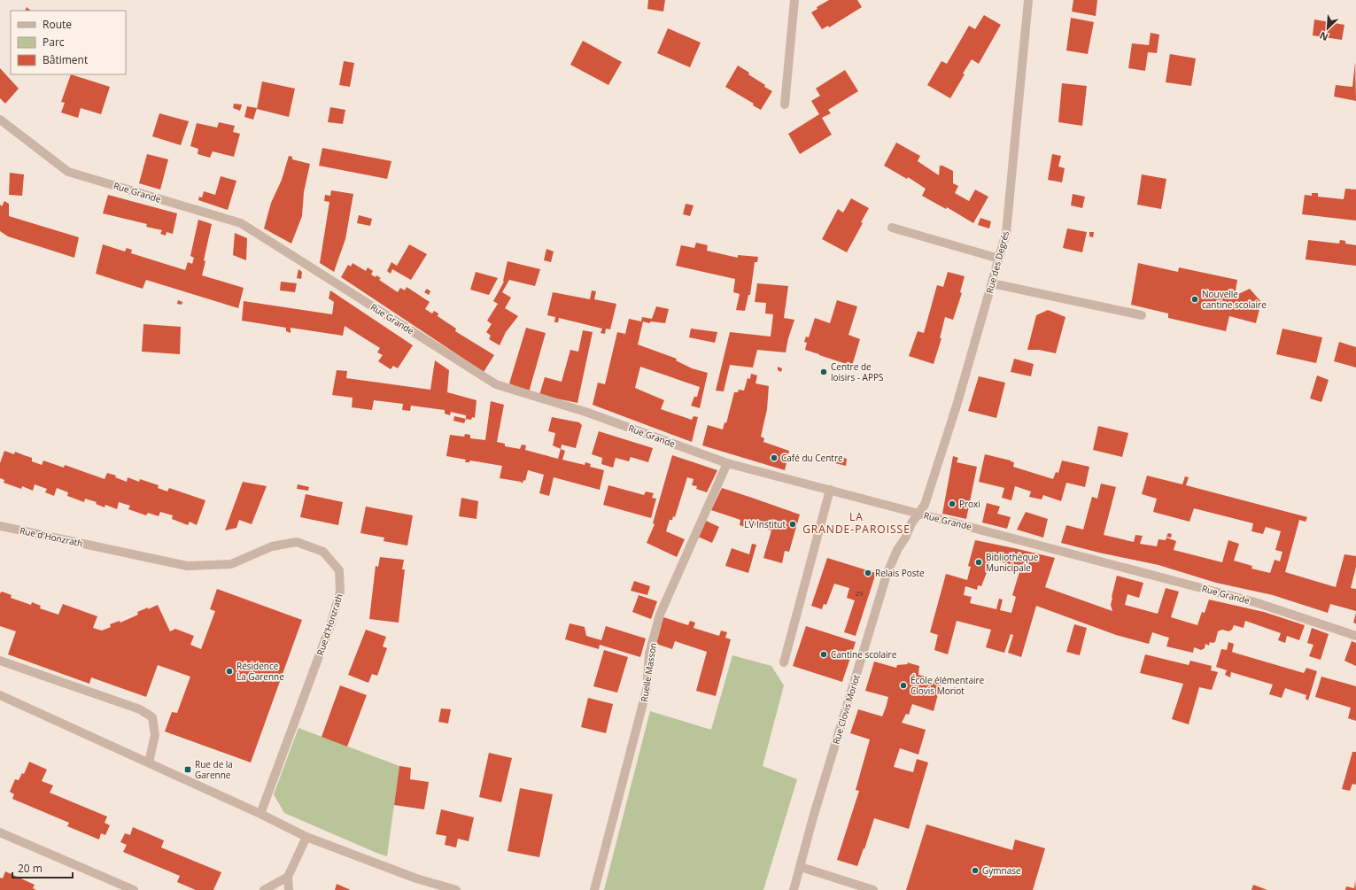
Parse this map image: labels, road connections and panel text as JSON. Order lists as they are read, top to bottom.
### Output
{
  "streets": {
    "street": [
      "Rue Grande",
      "Rue des Degrés",
      "Rue d'Honzrath",
      "Ruelle Masson",
      "Rue Clovis Moriot"
    ]
  },
  "crossings": [
    ["Rue Grande", "Rue des Degrés"],
    ["Rue Grande", "Ruelle Masson"],
    ["Rue Grande", "Rue Clovis Moriot"],
    ["Rue des Degrés", "Rue Clovis Moriot"]
  ],
  "districts": ["LA GRANDE-PAROISSE"],
  "places": {
    "other": [
      "Nouvelle cantine scolaire",
      "Centre de loisirs - APPS",
      "Café du Centre",
      "Proxi",
      "LV Institut",
      "Bibliothèque Municipale",
      "Relais Poste",
      "Cantine scolaire",
      "Résidence La Garenne",
      "École élémentaire Clovis Moriot",
      "Gymnase"
    ],
    "transit": ["Rue de la Garenne"]
  },
  "house_numbers": ["29"],
  "legend": ["Route", "Parc", "Bâtiment"],
  "scale_bar": "20 m",
  "north": "bottom left"
}
